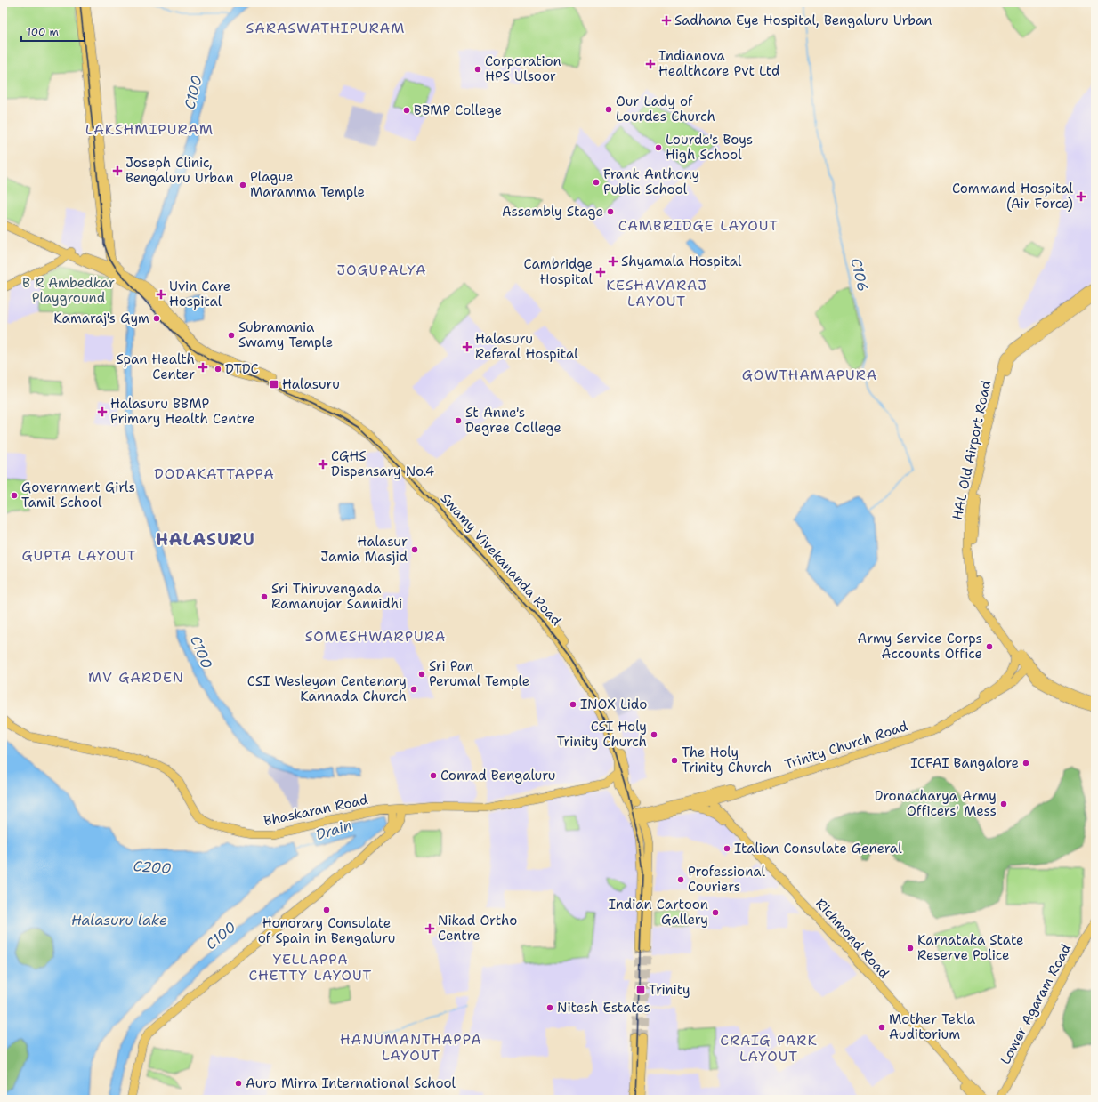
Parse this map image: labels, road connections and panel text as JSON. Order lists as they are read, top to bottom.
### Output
{
  "streets": {
    "main road": [
      "HAL Old Airport Road",
      "Swamy Vivekananda Road",
      "Trinity Church Road",
      "Bhaskaran Road",
      "Richmond Road",
      "Lower Agaram Road"
    ]
  },
  "crossings": [
    ["HAL Old Airport Road", "Trinity Church Road"],
    ["Trinity Church Road", "Richmond Road"]
  ],
  "districts": [
    "SARASWATHIPURAM",
    "LAKSHMIPURAM",
    "CAMBRIDGE LAYOUT",
    "JOGUPALYA",
    "KESHAVARAJ LAYOUT",
    "GOWTHAMAPURA",
    "DODAKATTAPPA",
    "HALASURU",
    "GUPTA LAYOUT",
    "SOMESHWARPURA",
    "MV GARDEN",
    "YELLAPPA CHETTY LAYOUT",
    "HANUMANTHAPPA LAYOUT",
    "CRAIG PARK LAYOUT"
  ],
  "water": [
    "C100",
    "C106",
    "Drain",
    "C200",
    "Halasuru lake"
  ],
  "parks": ["B R Ambedkar Playground"],
  "places": {
    "health": [
      "Sadhana Eye Hospital, Bengaluru Urban",
      "Indianova Healthcare Pvt Ltd",
      "Joseph Clinic, Bengaluru Urban",
      "Command Hospital (Air Force)",
      "Shyamala Hospital",
      "Cambridge Hospital",
      "Uvin Care Hospital",
      "Halasuru Referal Hospital",
      "Span Health Center",
      "Halasuru BBMP Primary Health Centre",
      "CGHS Dispensary No.4",
      "Nikad Ortho Centre"
    ],
    "other": [
      "Corporation HPS Ulsoor",
      "Our Lady of Lourdes Church",
      "BBMP College",
      "Lourde's Boys High School",
      "Frank Anthony Public School",
      "Plague Maramma Temple",
      "Assembly Stage",
      "Kamaraj's Gym",
      "Subramania Swamy Temple",
      "DTDC",
      "St Anne's Degree College",
      "Government Girls Tamil School",
      "Halasur Jamia Masjid",
      "Sri Thiruvengada Ramanujar Sannidhi",
      "Army Service Corps Accounts Office",
      "Sri Pan Perumal Temple",
      "CSI Wesleyan Centenary Kannada Church",
      "INOX Lido",
      "CSI Holy Trinity Church",
      "The Holy Trinity Church",
      "ICFAI Bangalore",
      "Conrad Bengaluru",
      "Dronacharya Army Officers' Mess",
      "Italian Consulate General",
      "Professional Couriers",
      "Honorary Consulate of Spain in Bengaluru",
      "Indian Cartoon Gallery",
      "Karnataka State Reserve Police",
      "Nitesh Estates",
      "Mother Tekla Auditorium",
      "Auro Mirra International School"
    ],
    "transit": ["Halasuru", "Trinity"]
  },
  "scale_bar": "100 m"
}
